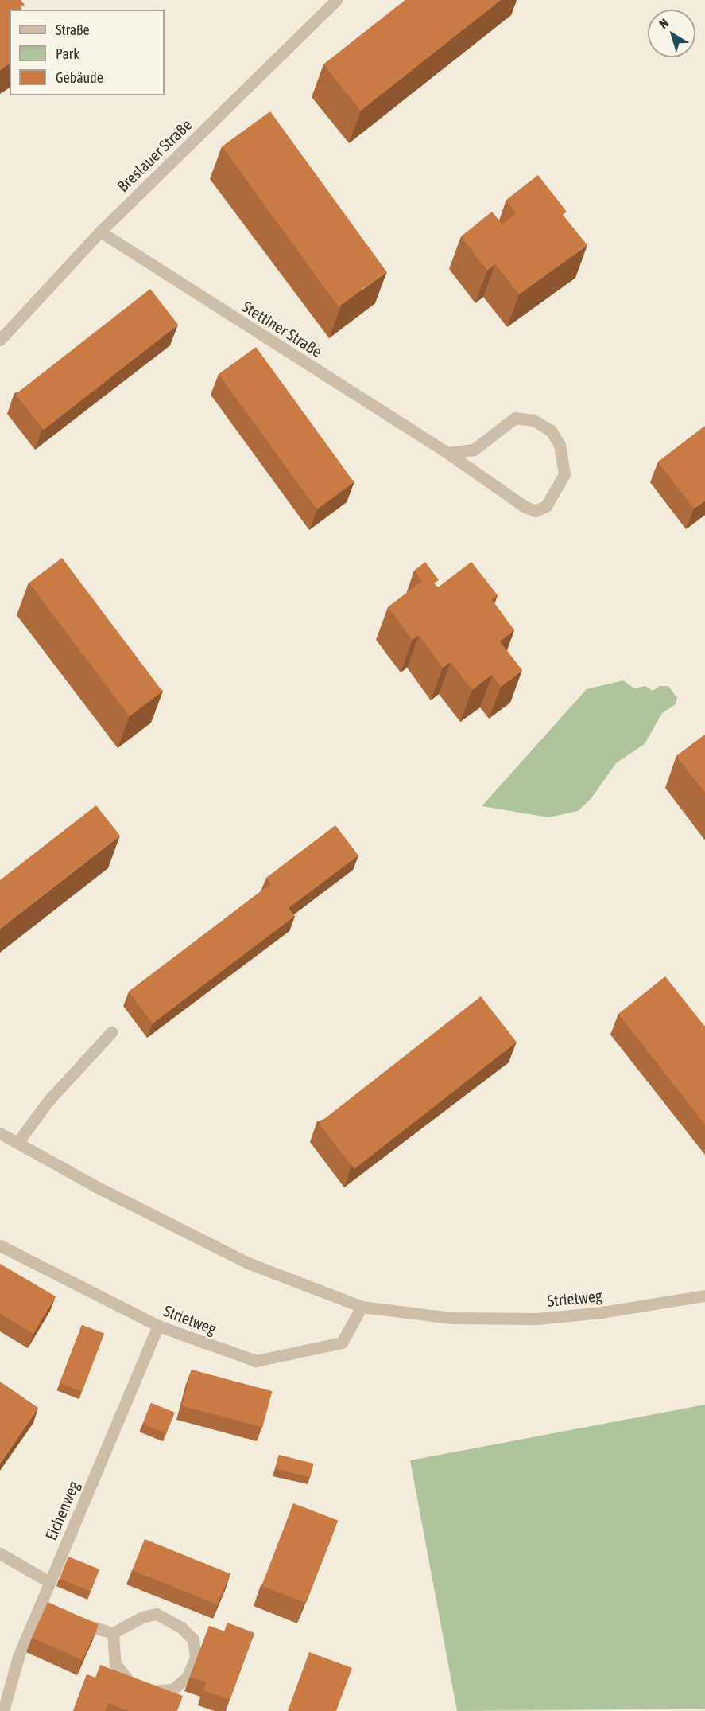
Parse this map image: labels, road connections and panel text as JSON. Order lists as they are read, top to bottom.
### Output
{
  "streets": {
    "street": [
      "Breslauer Straße",
      "Stettiner Straße",
      "Strietweg",
      "Eichenweg"
    ]
  },
  "crossings": [
    ["Breslauer Straße", "Stettiner Straße"],
    ["Strietweg", "Eichenweg"]
  ],
  "legend": ["Straße", "Park", "Gebäude"],
  "north": "top left"
}
